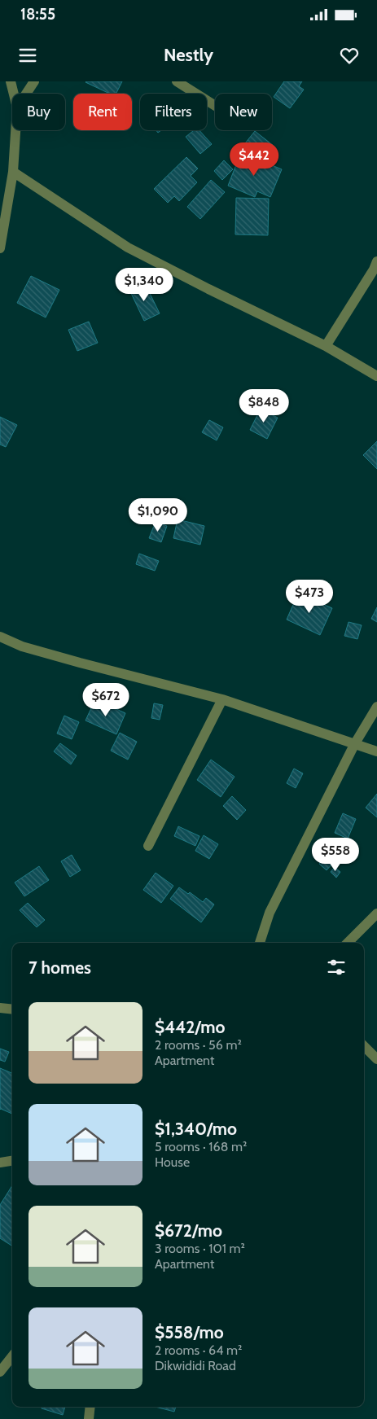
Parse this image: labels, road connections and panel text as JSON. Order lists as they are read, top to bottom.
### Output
{
  "page": {
    "status": "18:55",
    "header": "Nestly",
    "chip": [
      "Buy",
      "Rent",
      "Filters",
      "New"
    ],
    "price": [
      "$442",
      "$1,340",
      "$848",
      "$1,090",
      "$473",
      "$672",
      "$558"
    ],
    "heading": "7 homes",
    "list": [
      {
        "name": "$442/mo",
        "note": "2 rooms · 56 m² · Apartment"
      },
      {
        "name": "$1,340/mo",
        "note": "5 rooms · 168 m² · House"
      },
      {
        "name": "$672/mo",
        "note": "3 rooms · 101 m² · Apartment"
      },
      {
        "name": "$558/mo",
        "note": "2 rooms · 64 m² · Dikwididi Road"
      }
    ]
  }
}
